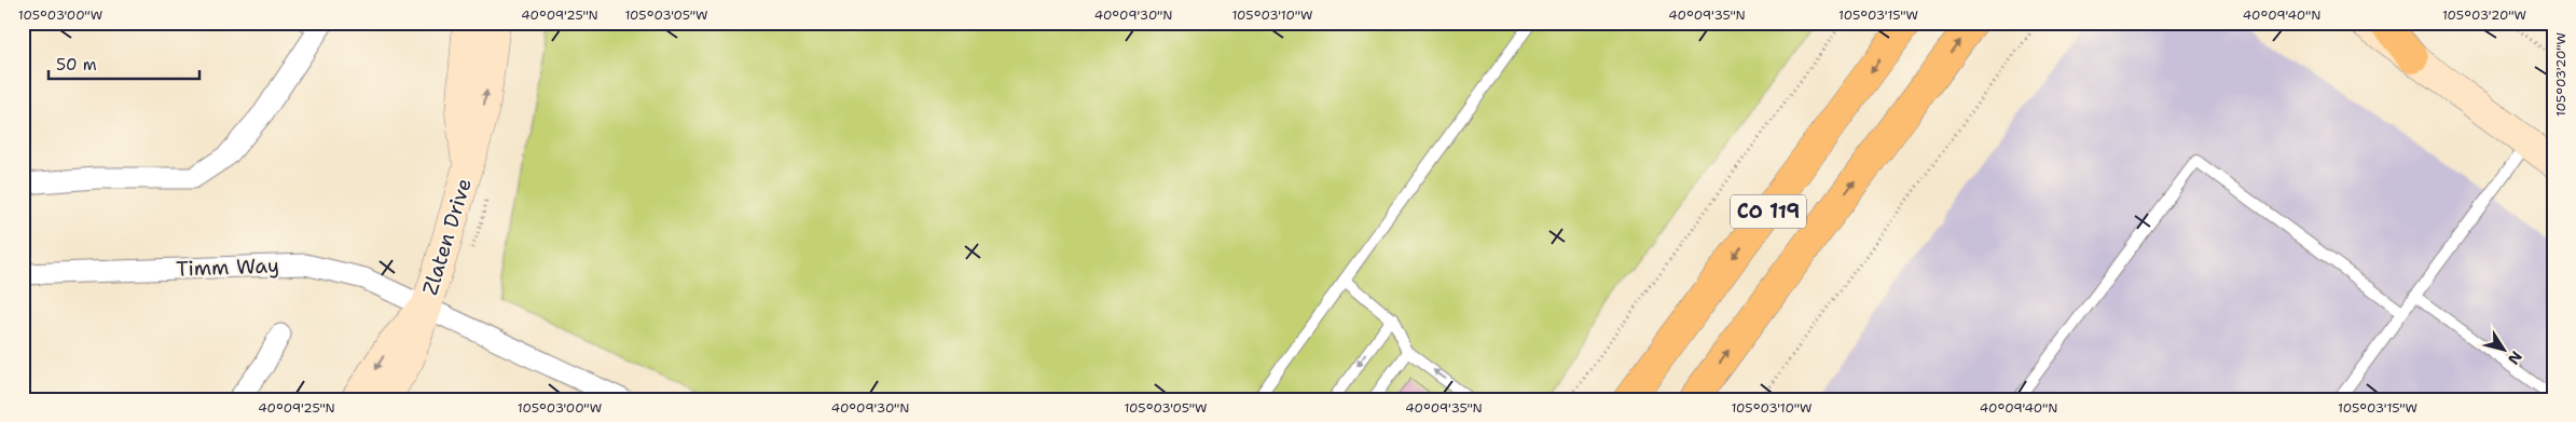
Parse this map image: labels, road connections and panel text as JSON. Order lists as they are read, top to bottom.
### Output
{
  "streets": {
    "highway": ["CO 119"],
    "street": ["Zlaten Drive", "Timm Way"]
  },
  "crossings": [
    ["Zlaten Drive", "Timm Way"]
  ],
  "scale_bar": "50 m",
  "north": "bottom right",
  "coordinates": [
    "105°03'00\"W",
    "40°09'25\"N",
    "105°03'05\"W",
    "40°09'30\"N",
    "105°03'10\"W",
    "40°09'35\"N",
    "105°03'15\"W",
    "40°09'40\"N",
    "105°03'20\"W"
  ]
}
